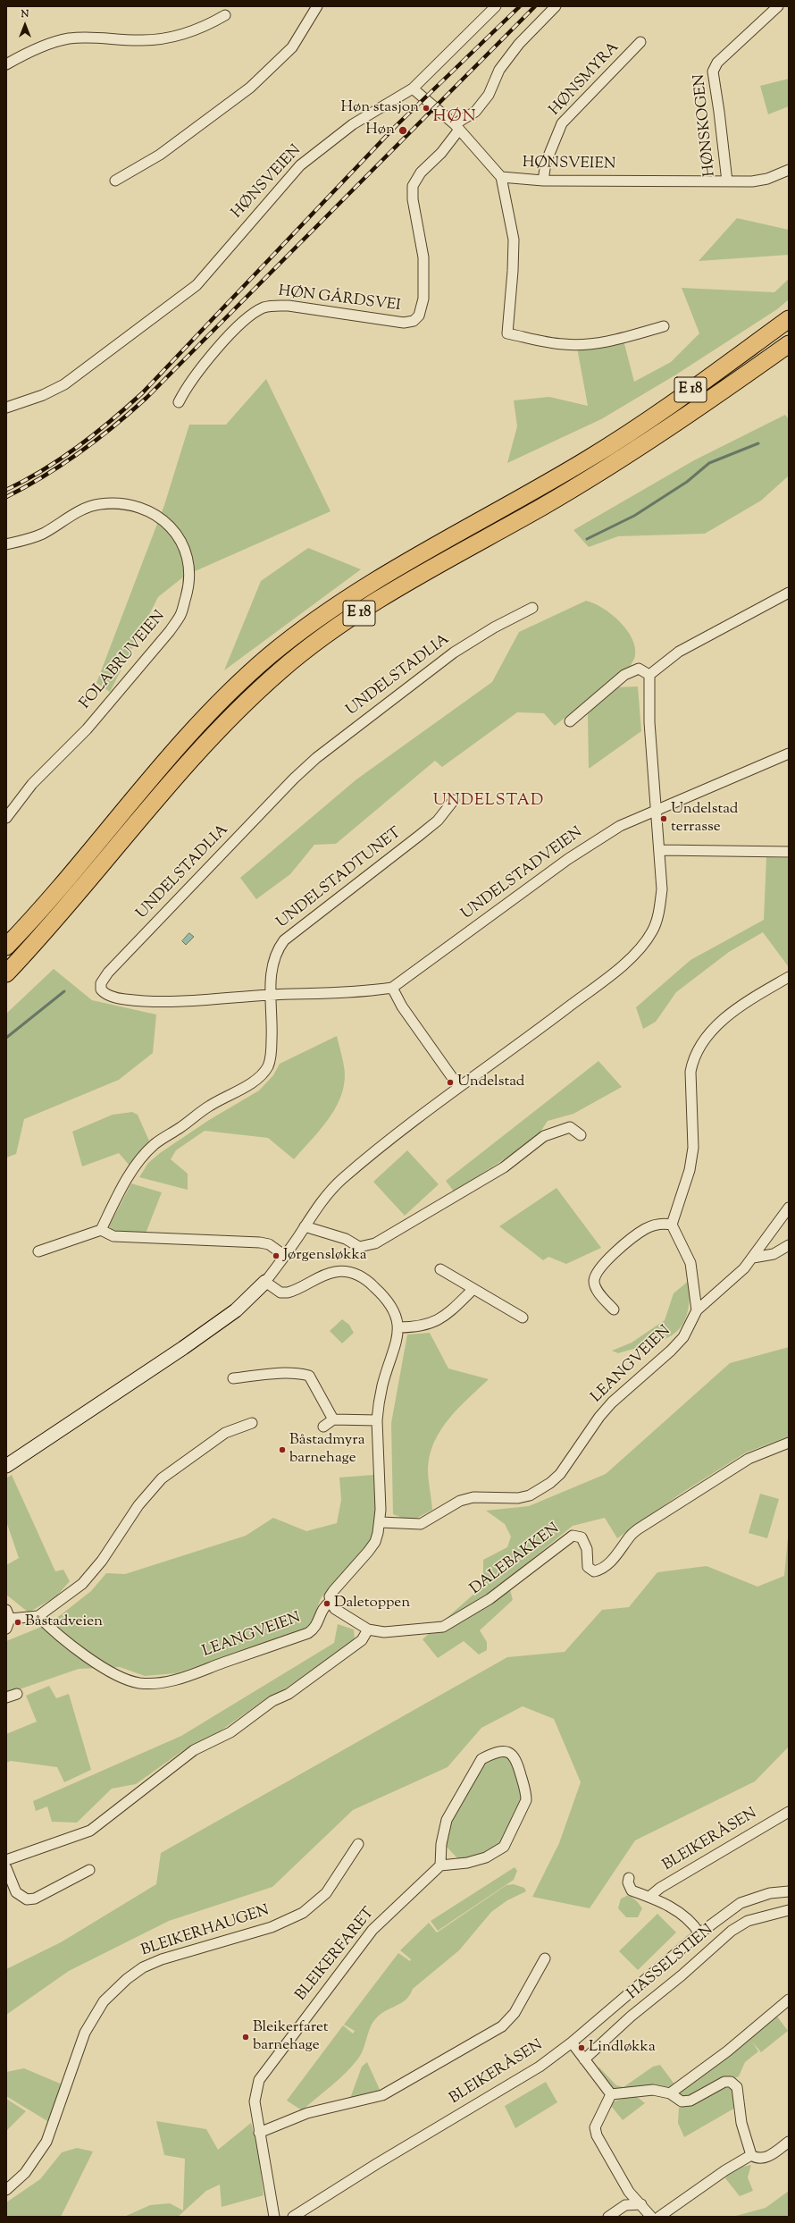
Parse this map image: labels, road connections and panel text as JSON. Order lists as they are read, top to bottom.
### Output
{
  "streets": {
    "highway": ["E 18"],
    "street": [
      "HØNSMYRA",
      "HØNSKOGEN",
      "HØNSVEIEN",
      "HØN GÅRDSVEI",
      "FOLABRUVEIEN",
      "UNDELSTADLIA",
      "UNDELSTADVEIEN",
      "UNDELSTADTUNET",
      "LEANGVEIEN",
      "DALEBAKKEN",
      "BLEIKERÅSEN",
      "BLEIKERHAUGEN",
      "BLEIKERFARET",
      "HASSELSTIEN"
    ]
  },
  "crossings": [
    ["HØNSMYRA", "HØNSVEIEN"],
    ["HØNSKOGEN", "HØNSVEIEN"],
    ["HØNSVEIEN", "HØN GÅRDSVEI"],
    ["UNDELSTADLIA", "UNDELSTADVEIEN"],
    ["UNDELSTADLIA", "UNDELSTADTUNET"]
  ],
  "districts": ["HØN", "UNDELSTAD"],
  "places": [
    "Høn stasjon",
    "Høn",
    "Undelstad terrasse",
    "Undelstad",
    "Jørgensløkka",
    "Båstadmyra barnehage",
    "Daletoppen",
    "Båstadveien",
    "Bleikerfaret barnehage",
    "Lindløkka"
  ],
  "north": "top"
}
